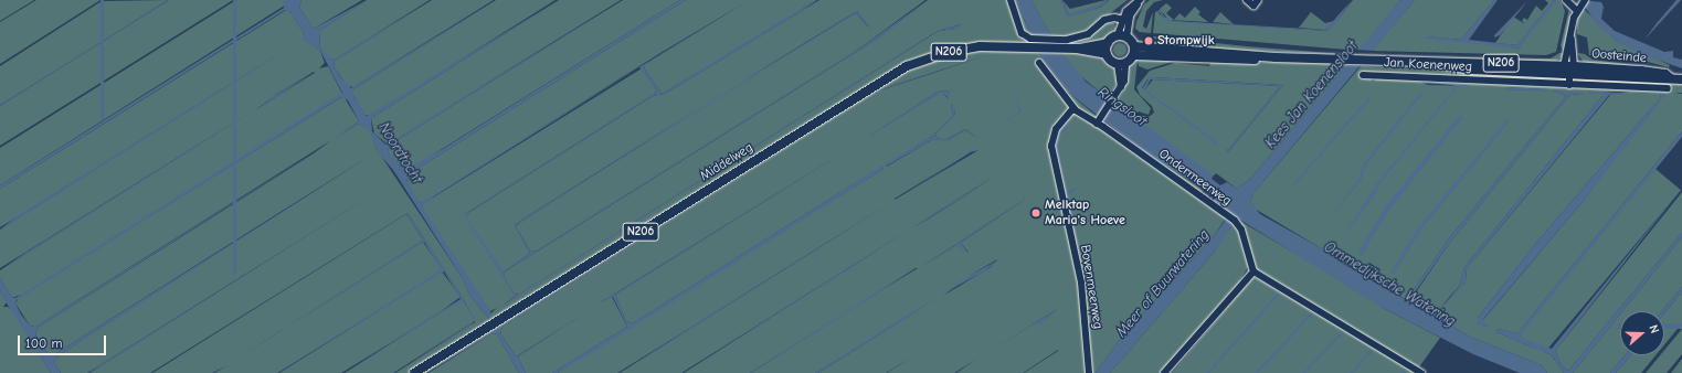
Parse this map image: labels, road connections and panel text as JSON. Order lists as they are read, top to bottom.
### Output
{
  "streets": {
    "main road": [
      "N206",
      "Oosteinde",
      "Jan Koenenweg",
      "Middelweg"
    ],
    "street": ["Ondermeerweg", "Bovenmeerweg"]
  },
  "crossings": [
    ["N206", "Middelweg"],
    ["Oosteinde", "Jan Koenenweg"]
  ],
  "water": [
    "Kees Jan Koenensloot",
    "Ringsloot",
    "Noordtocht",
    "Meer of Buurwatering",
    "Ommedijksche Watering"
  ],
  "places": ["Stompwijk", "Melktap Maria's Hoeve"],
  "scale_bar": "100 m",
  "north": "right"
}
